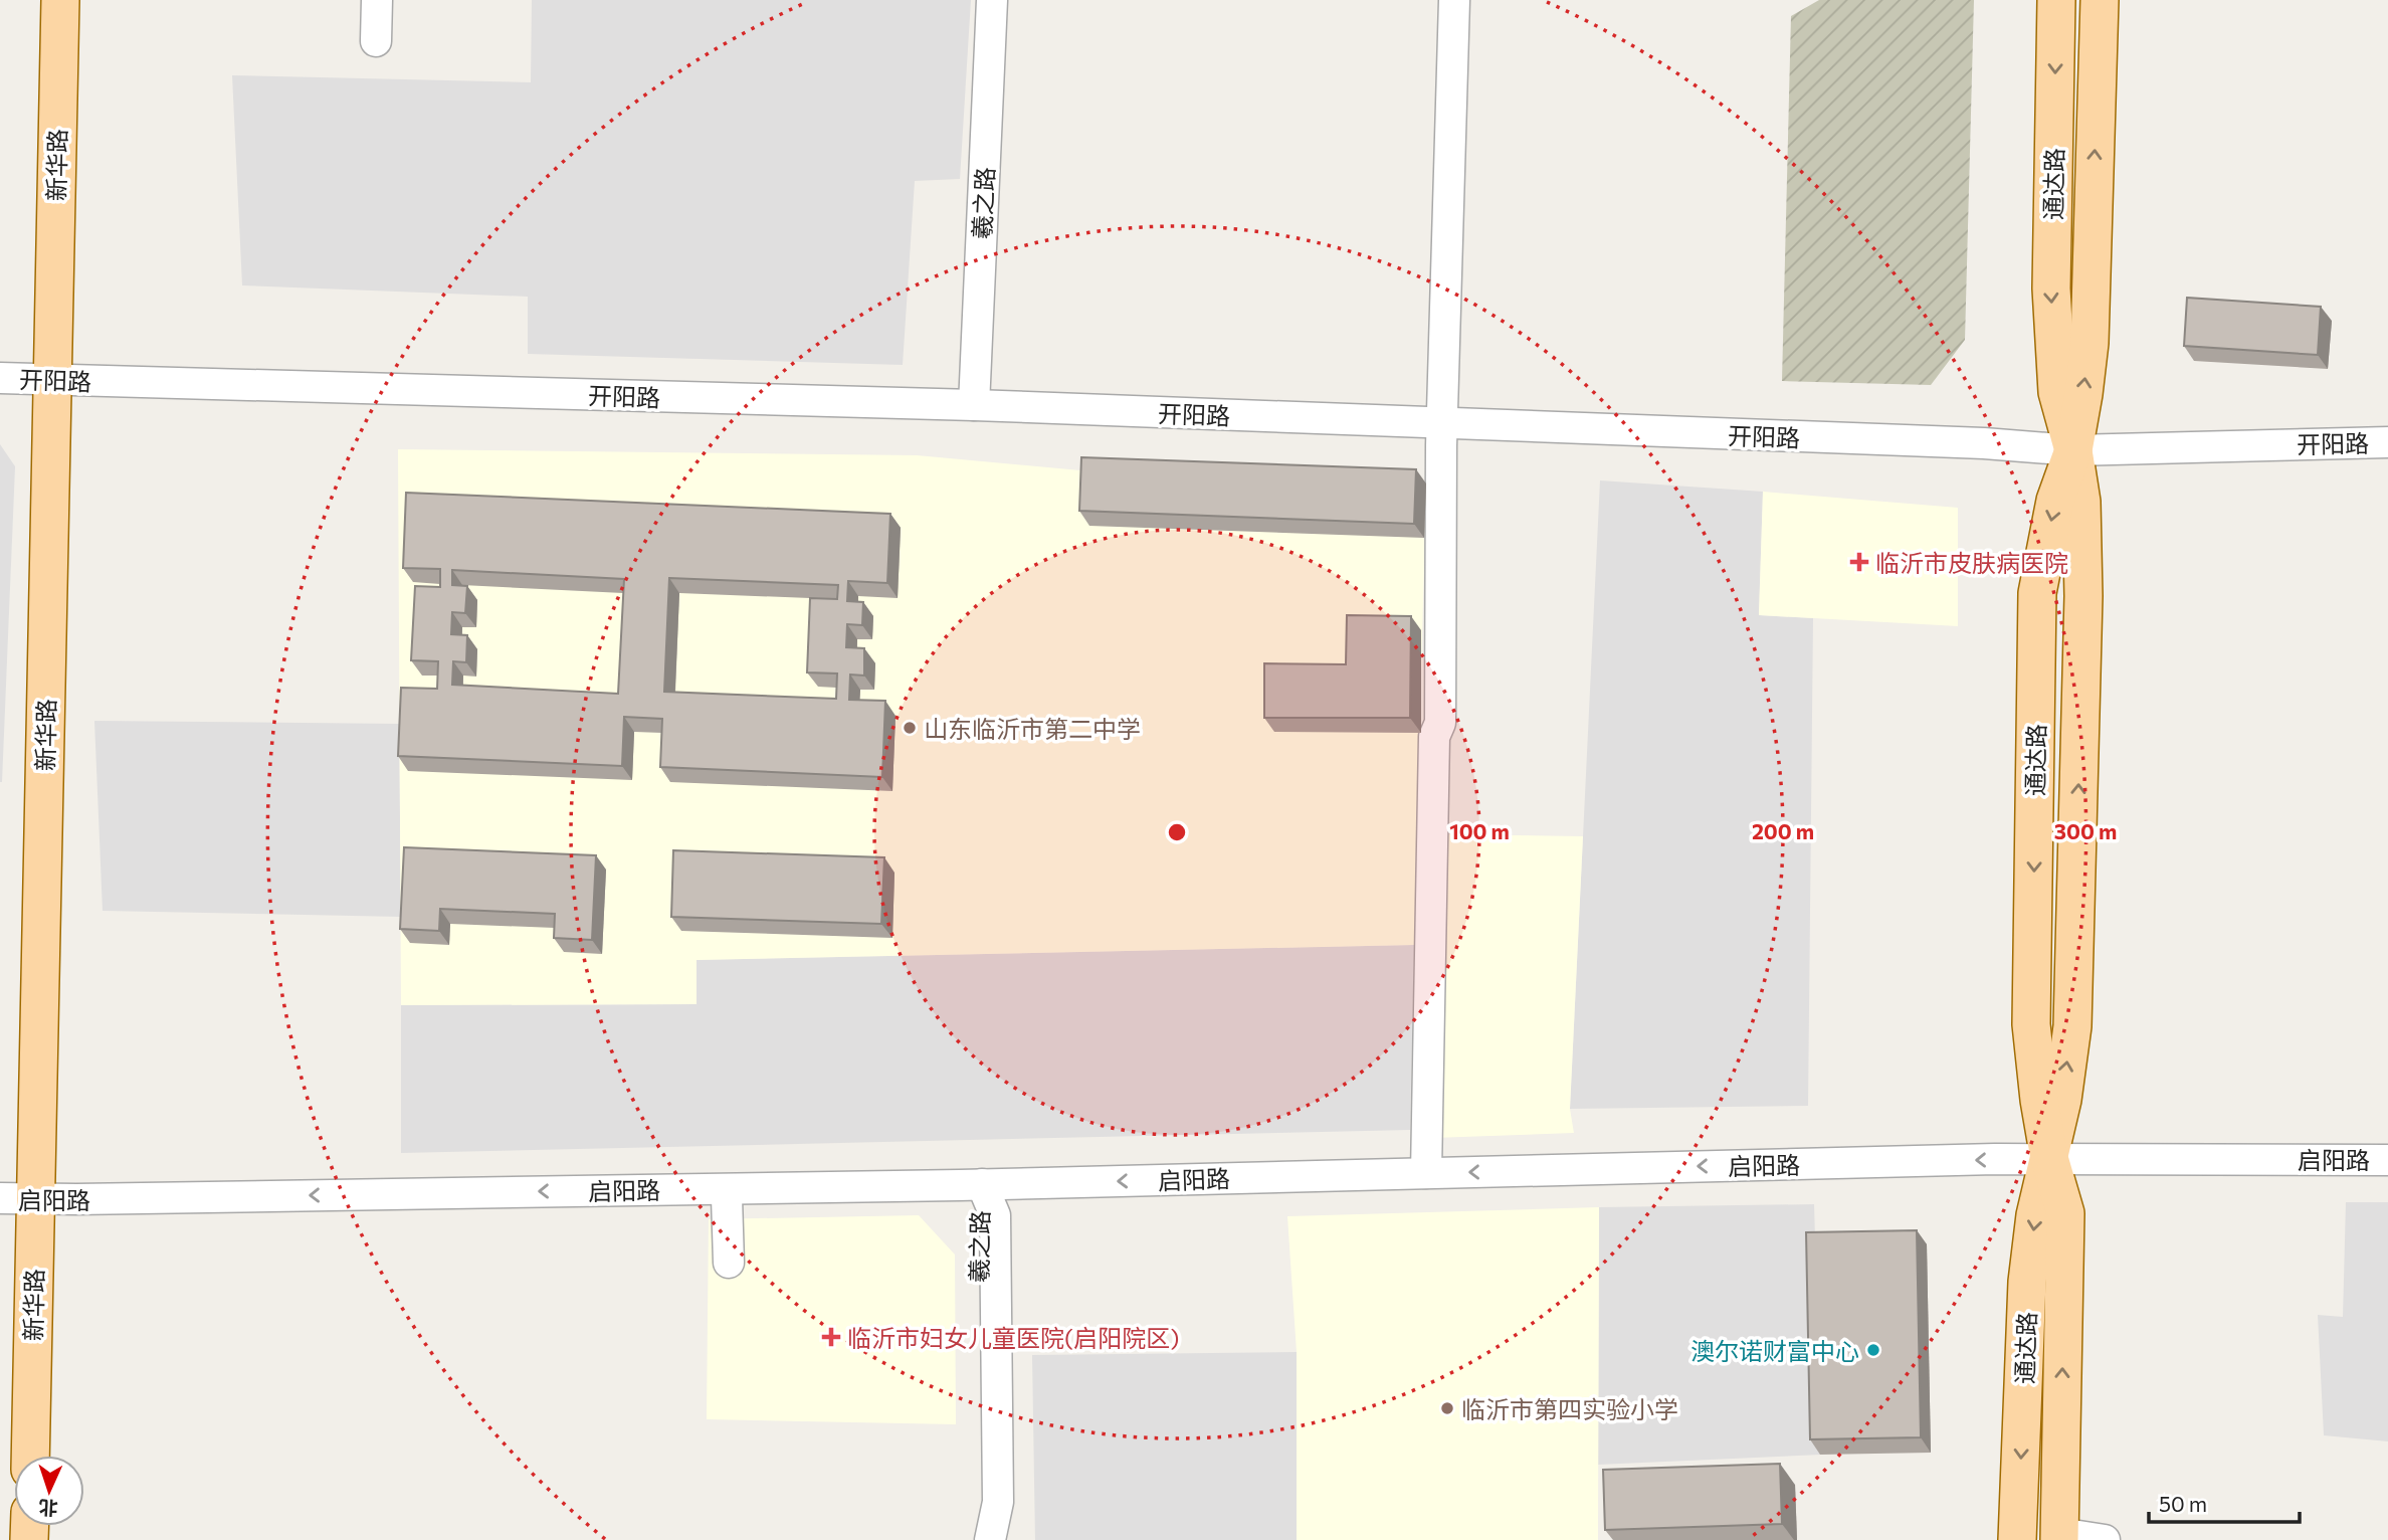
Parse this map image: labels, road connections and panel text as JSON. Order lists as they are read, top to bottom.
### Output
{
  "streets": {
    "main road": ["新华路", "通达路"],
    "street": ["羲之路", "开阳路", "启阳路"]
  },
  "crossings": [
    ["新华路", "开阳路"],
    ["新华路", "启阳路"],
    ["通达路", "开阳路"],
    ["通达路", "启阳路"],
    ["羲之路", "开阳路"],
    ["羲之路", "启阳路"]
  ],
  "one_way": ["启阳路"],
  "places": {
    "health": ["临沂市皮肤病医院", "临沂市妇女儿童医院(启阳院区)"],
    "other": ["山东临沂市第二中学", "澳尔诺财富中心", "临沂市第四实验小学"]
  },
  "scale_bar": "50 m",
  "north": "bottom",
  "rings": ["100 m", "200 m", "300 m"]
}
